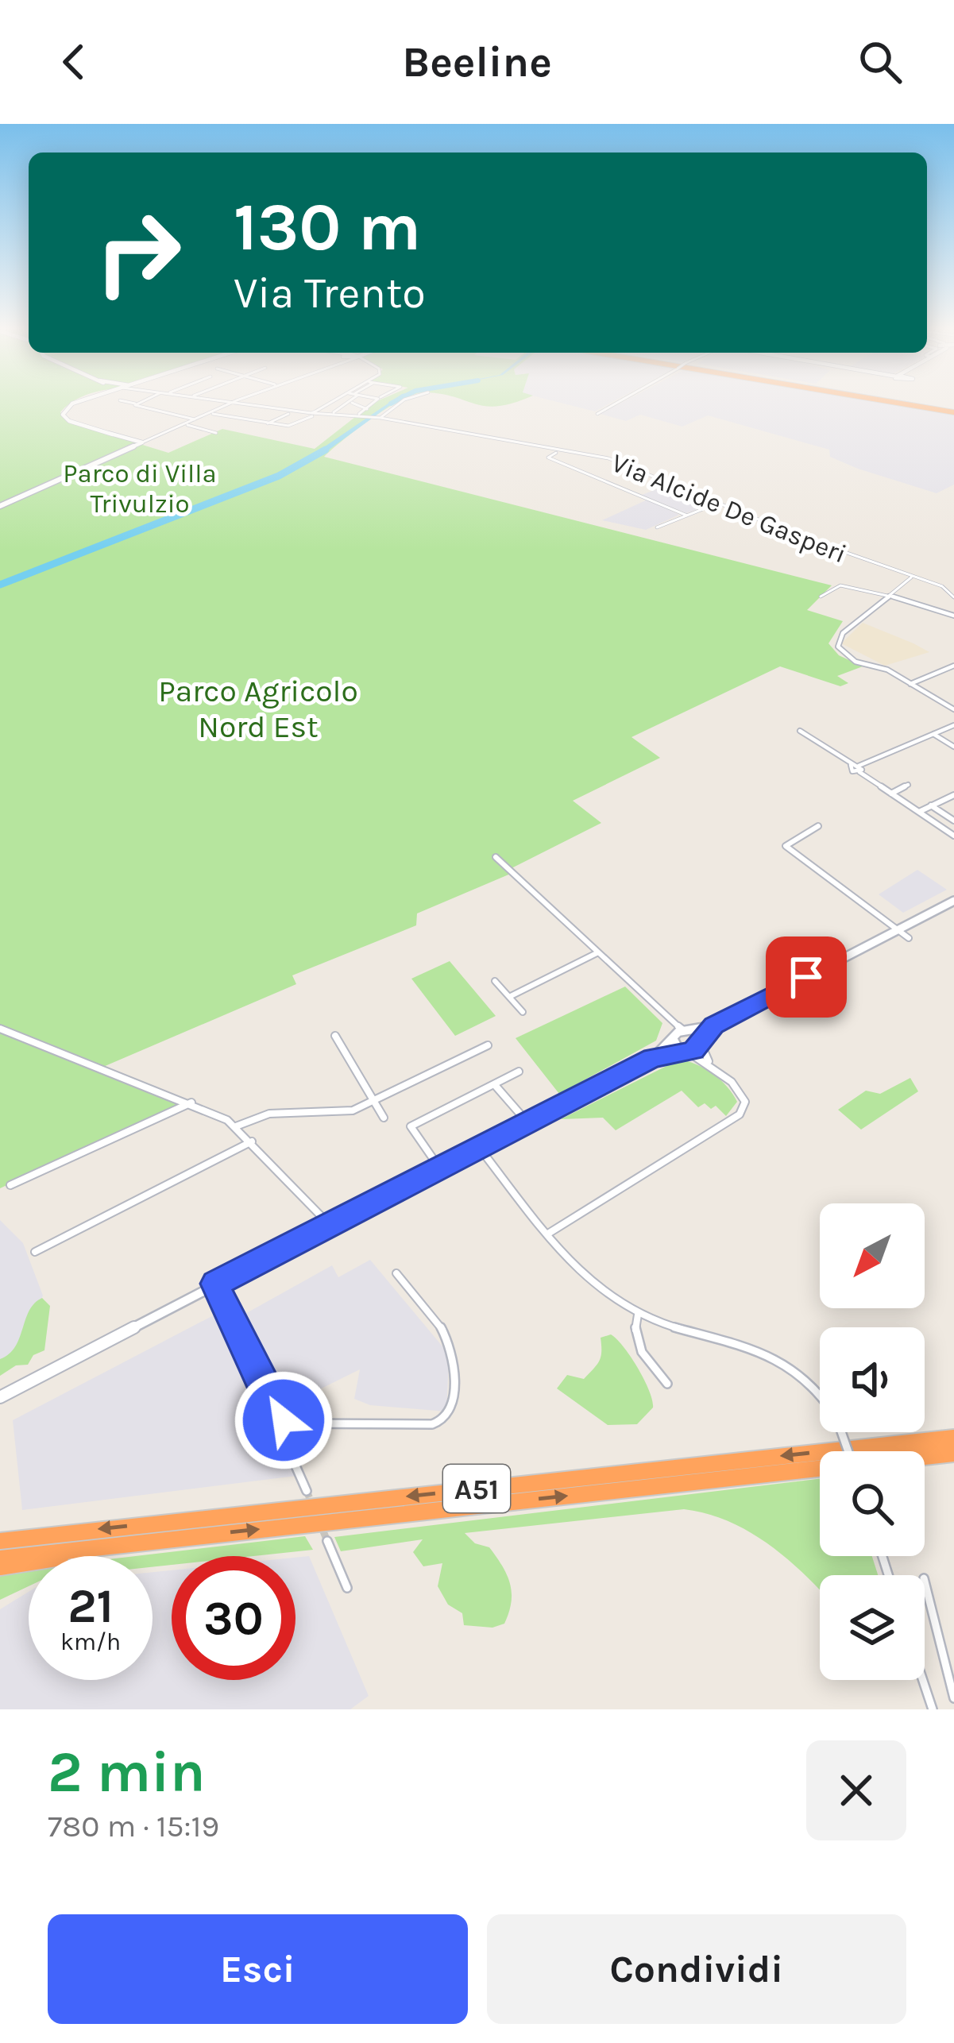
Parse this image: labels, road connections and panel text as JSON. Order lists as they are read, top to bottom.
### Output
{
  "streets": {
    "highway": ["A51"],
    "street": ["Via Alcide De Gasperi"]
  },
  "parks": ["Parco di Villa Trivulzio", "Parco Agricolo Nord Est"],
  "north": "bottom left",
  "page": {
    "header": "Beeline",
    "turn": ["130 m", "Via Trento"],
    "speed": "21 km/h",
    "limit": "30",
    "heading": ["2 min", "780 m · 15:19"],
    "buttons": ["Esci", "Condividi"]
  }
}
